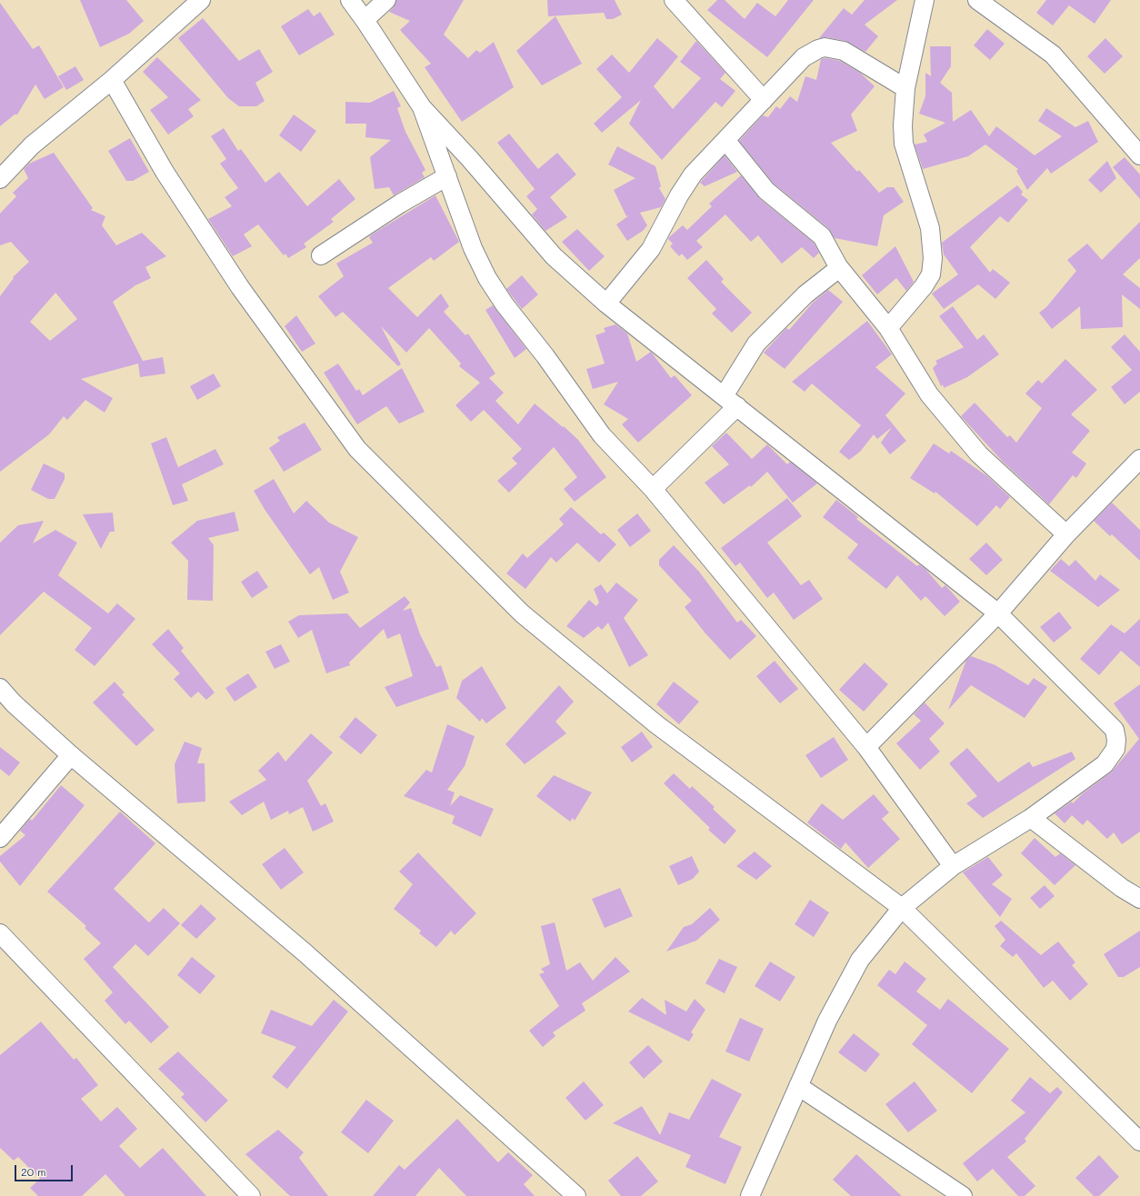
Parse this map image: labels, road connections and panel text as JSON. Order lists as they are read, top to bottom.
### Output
{
  "scale_bar": "20 m"
}
